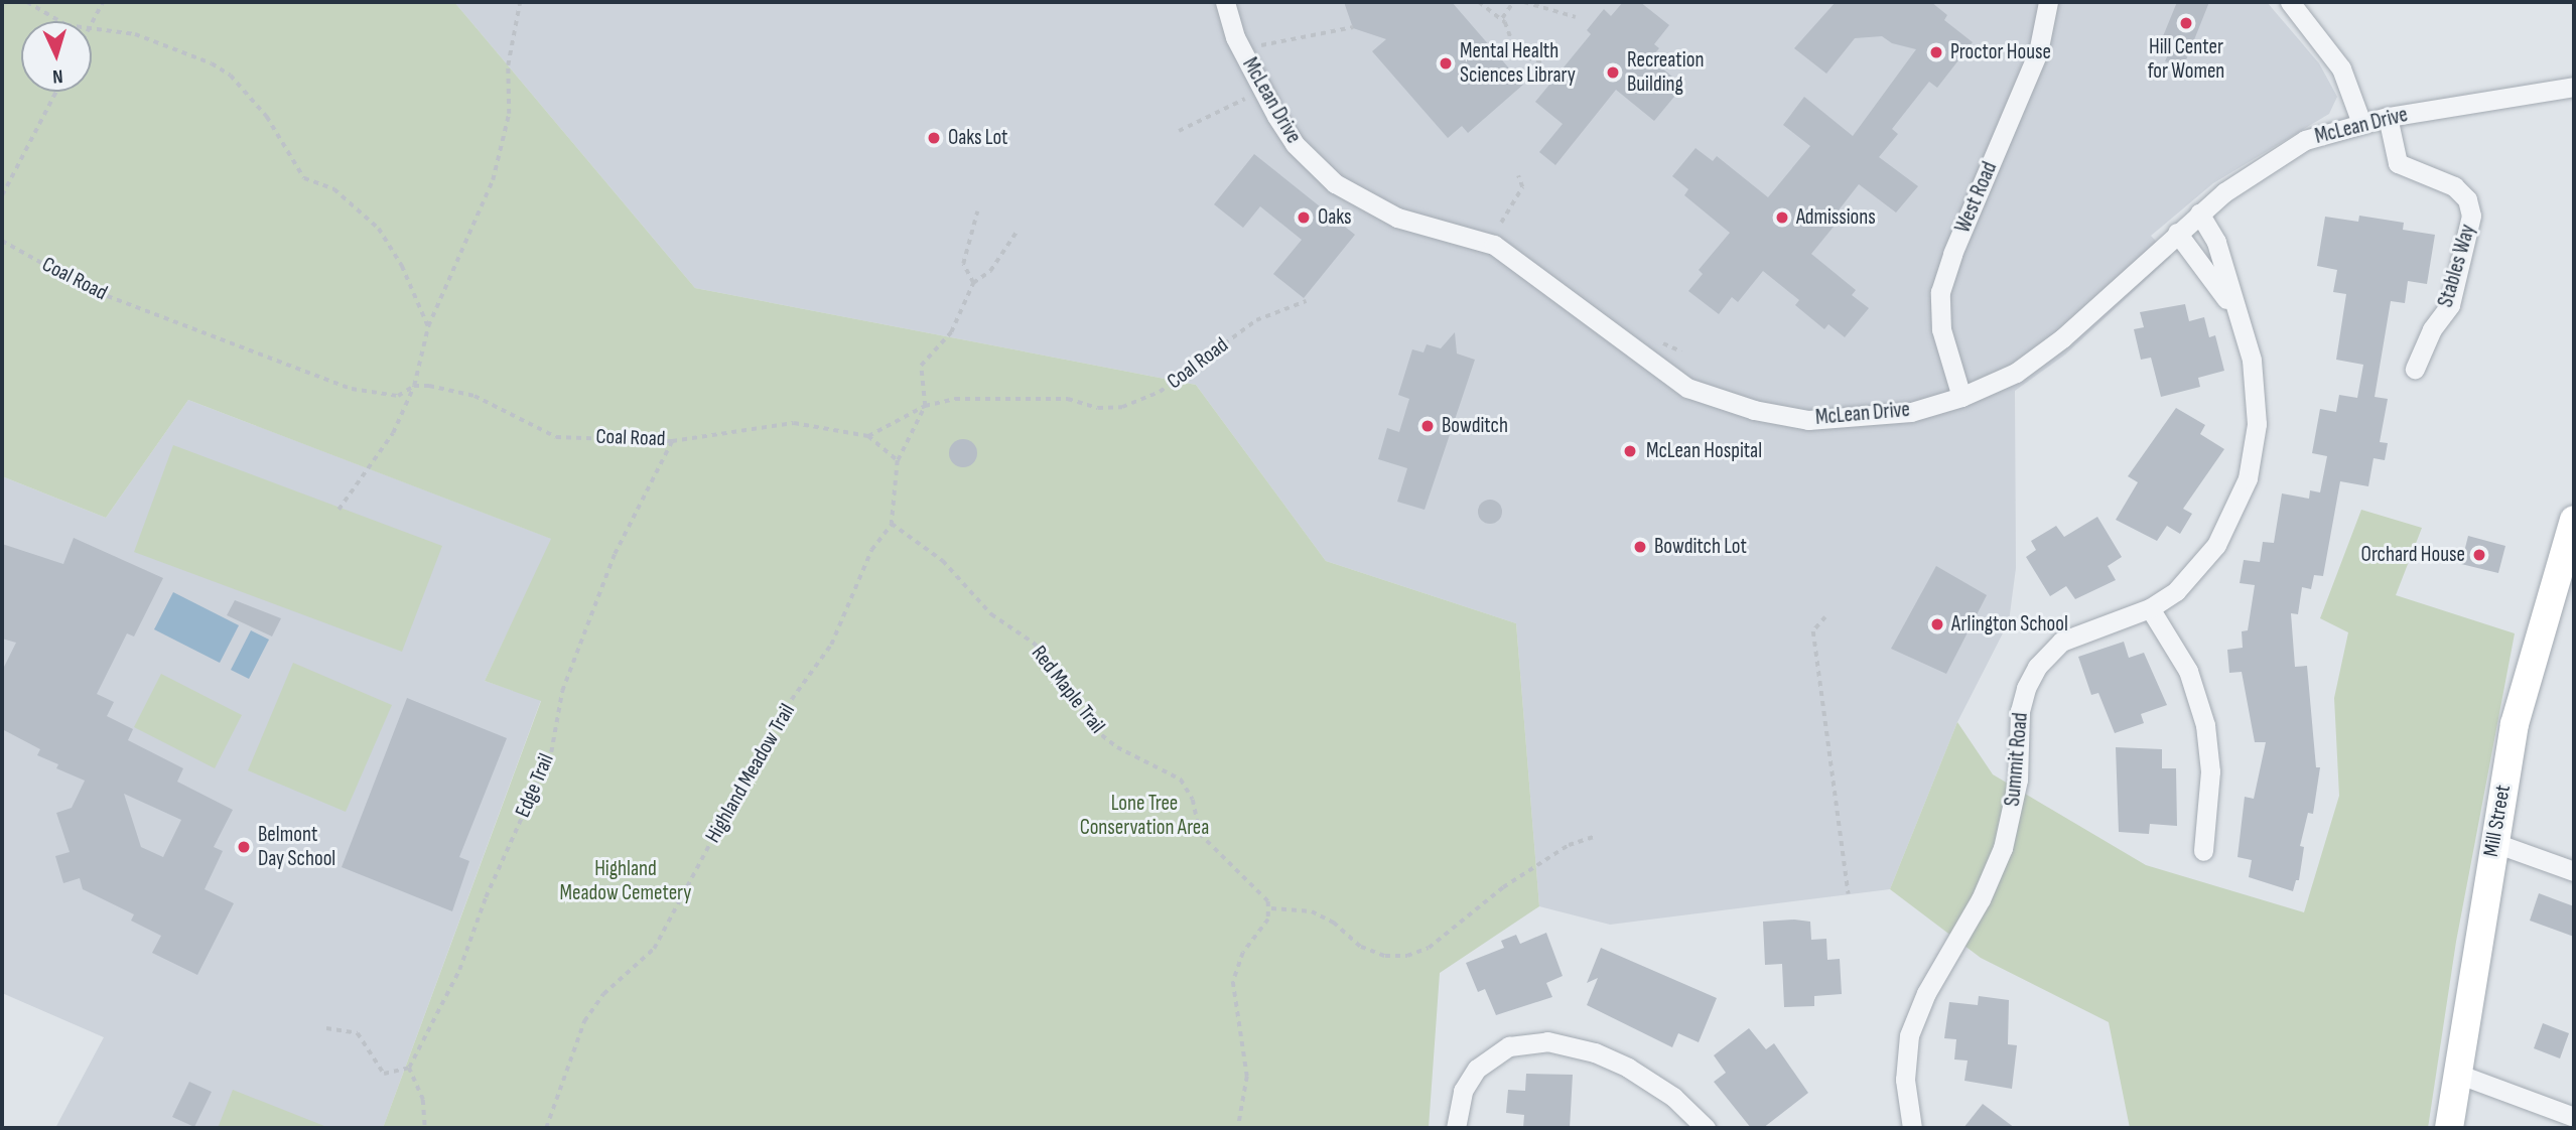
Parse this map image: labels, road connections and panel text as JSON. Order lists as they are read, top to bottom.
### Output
{
  "streets": {
    "main road": ["Mill Street"],
    "street": [
      "McLean Drive",
      "West Road",
      "Stables Way",
      "Summit Road"
    ],
    "path": [
      "Coal Road",
      "Red Maple Trail",
      "Highland Meadow Trail",
      "Edge Trail"
    ]
  },
  "crossings": [
    ["McLean Drive", "West Road"],
    ["McLean Drive", "Stables Way"],
    ["McLean Drive", "Summit Road"],
    ["Coal Road", "Edge Trail"],
    ["Red Maple Trail", "Highland Meadow Trail"]
  ],
  "parks": ["Lone Tree Conservation Area", "Highland Meadow Cemetery"],
  "places": [
    "Hill Center for Women",
    "Proctor House",
    "Mental Health Sciences Library",
    "Recreation Building",
    "Oaks Lot",
    "Oaks",
    "Admissions",
    "Bowditch",
    "McLean Hospital",
    "Bowditch Lot",
    "Orchard House",
    "Arlington School",
    "Belmont Day School"
  ],
  "north": "bottom"
}
